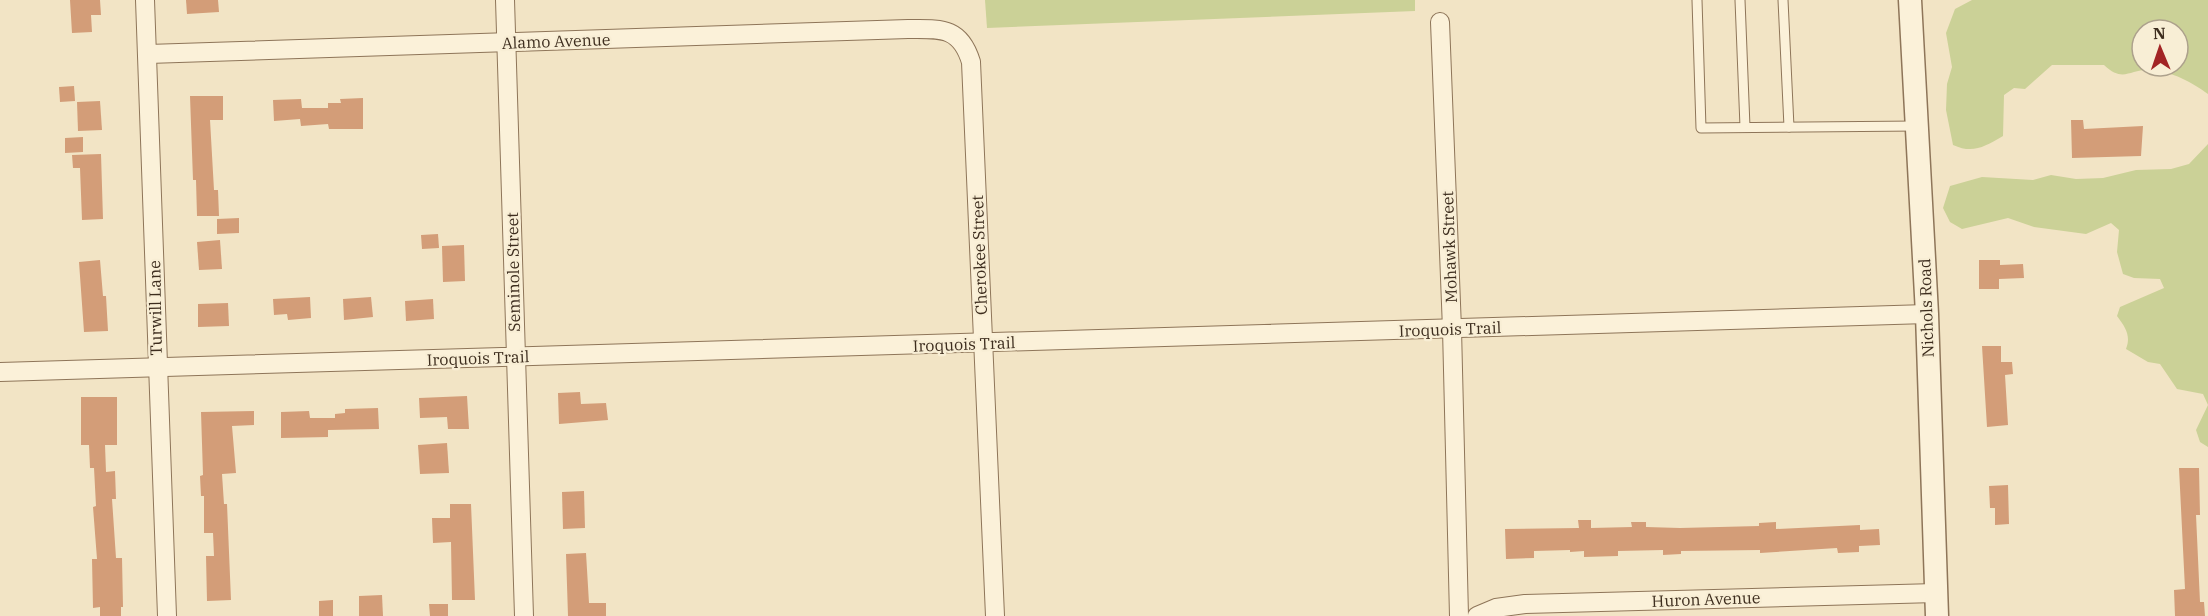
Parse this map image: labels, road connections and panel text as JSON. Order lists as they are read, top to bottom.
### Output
{
  "streets": {
    "street": [
      "Alamo Avenue",
      "Mohawk Street",
      "Cherokee Street",
      "Seminole Street",
      "Turwill Lane",
      "Nichols Road",
      "Iroquois Trail",
      "Huron Avenue"
    ]
  },
  "crossings": [
    ["Alamo Avenue", "Cherokee Street"],
    ["Alamo Avenue", "Seminole Street"],
    ["Alamo Avenue", "Turwill Lane"],
    ["Mohawk Street", "Iroquois Trail"],
    ["Cherokee Street", "Iroquois Trail"],
    ["Seminole Street", "Iroquois Trail"],
    ["Turwill Lane", "Iroquois Trail"],
    ["Nichols Road", "Iroquois Trail"],
    ["Nichols Road", "Huron Avenue"]
  ],
  "north": "top"
}
